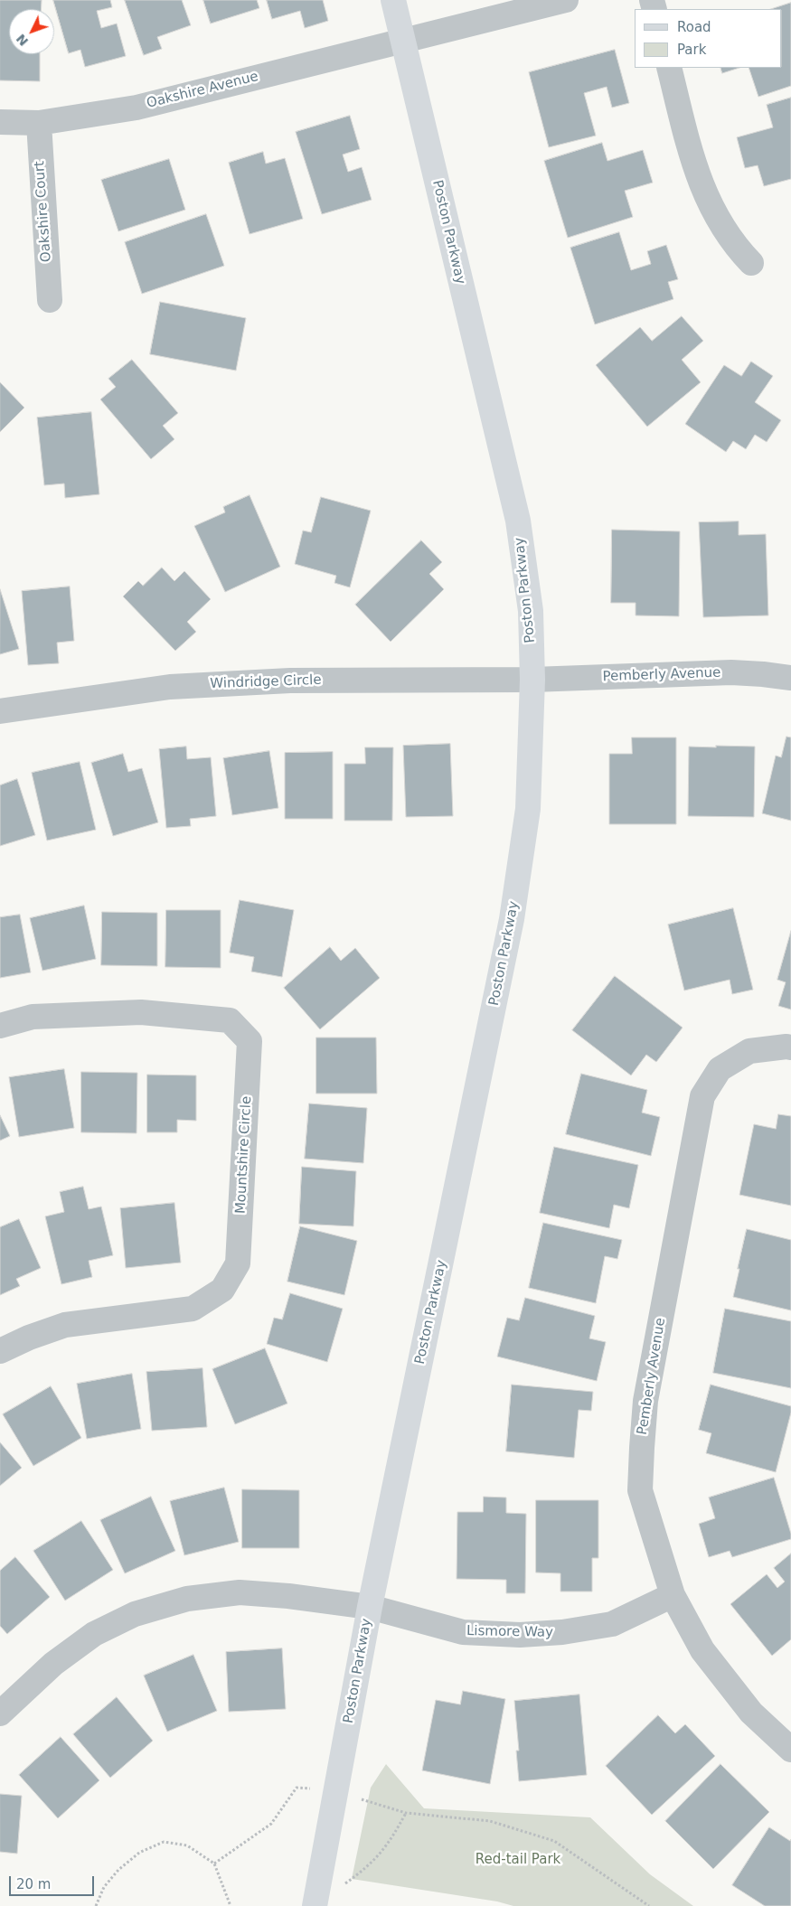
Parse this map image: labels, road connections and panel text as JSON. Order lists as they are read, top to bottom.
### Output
{
  "streets": {
    "street": [
      "Oakshire Avenue",
      "Oakshire Court",
      "Poston Parkway",
      "Pemberly Avenue",
      "Windridge Circle",
      "Mountshire Circle",
      "Lismore Way"
    ]
  },
  "crossings": [
    ["Oakshire Avenue", "Oakshire Court"],
    ["Oakshire Avenue", "Poston Parkway"],
    ["Poston Parkway", "Pemberly Avenue"],
    ["Poston Parkway", "Windridge Circle"],
    ["Poston Parkway", "Lismore Way"],
    ["Pemberly Avenue", "Windridge Circle"],
    ["Pemberly Avenue", "Lismore Way"]
  ],
  "parks": ["Red-tail Park"],
  "legend": ["Road", "Park"],
  "scale_bar": "20 m",
  "north": "bottom left"
}
